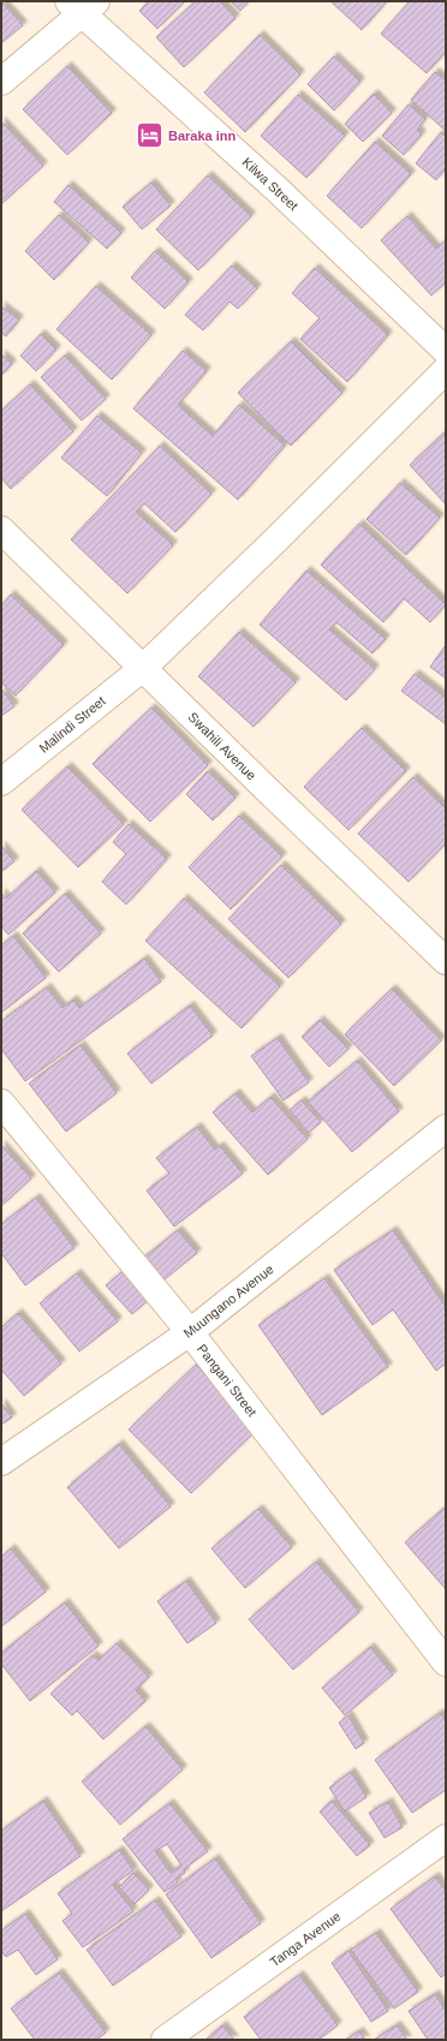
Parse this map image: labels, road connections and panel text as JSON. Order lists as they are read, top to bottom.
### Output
{
  "streets": {
    "street": [
      "Kilwa Street",
      "Malindi Street",
      "Swahili Avenue",
      "Muungano Avenue",
      "Pangani Street",
      "Tanga Avenue"
    ]
  },
  "crossings": [
    ["Malindi Street", "Swahili Avenue"],
    ["Muungano Avenue", "Pangani Street"]
  ],
  "places": {
    "hotel": ["Baraka inn"]
  }
}
